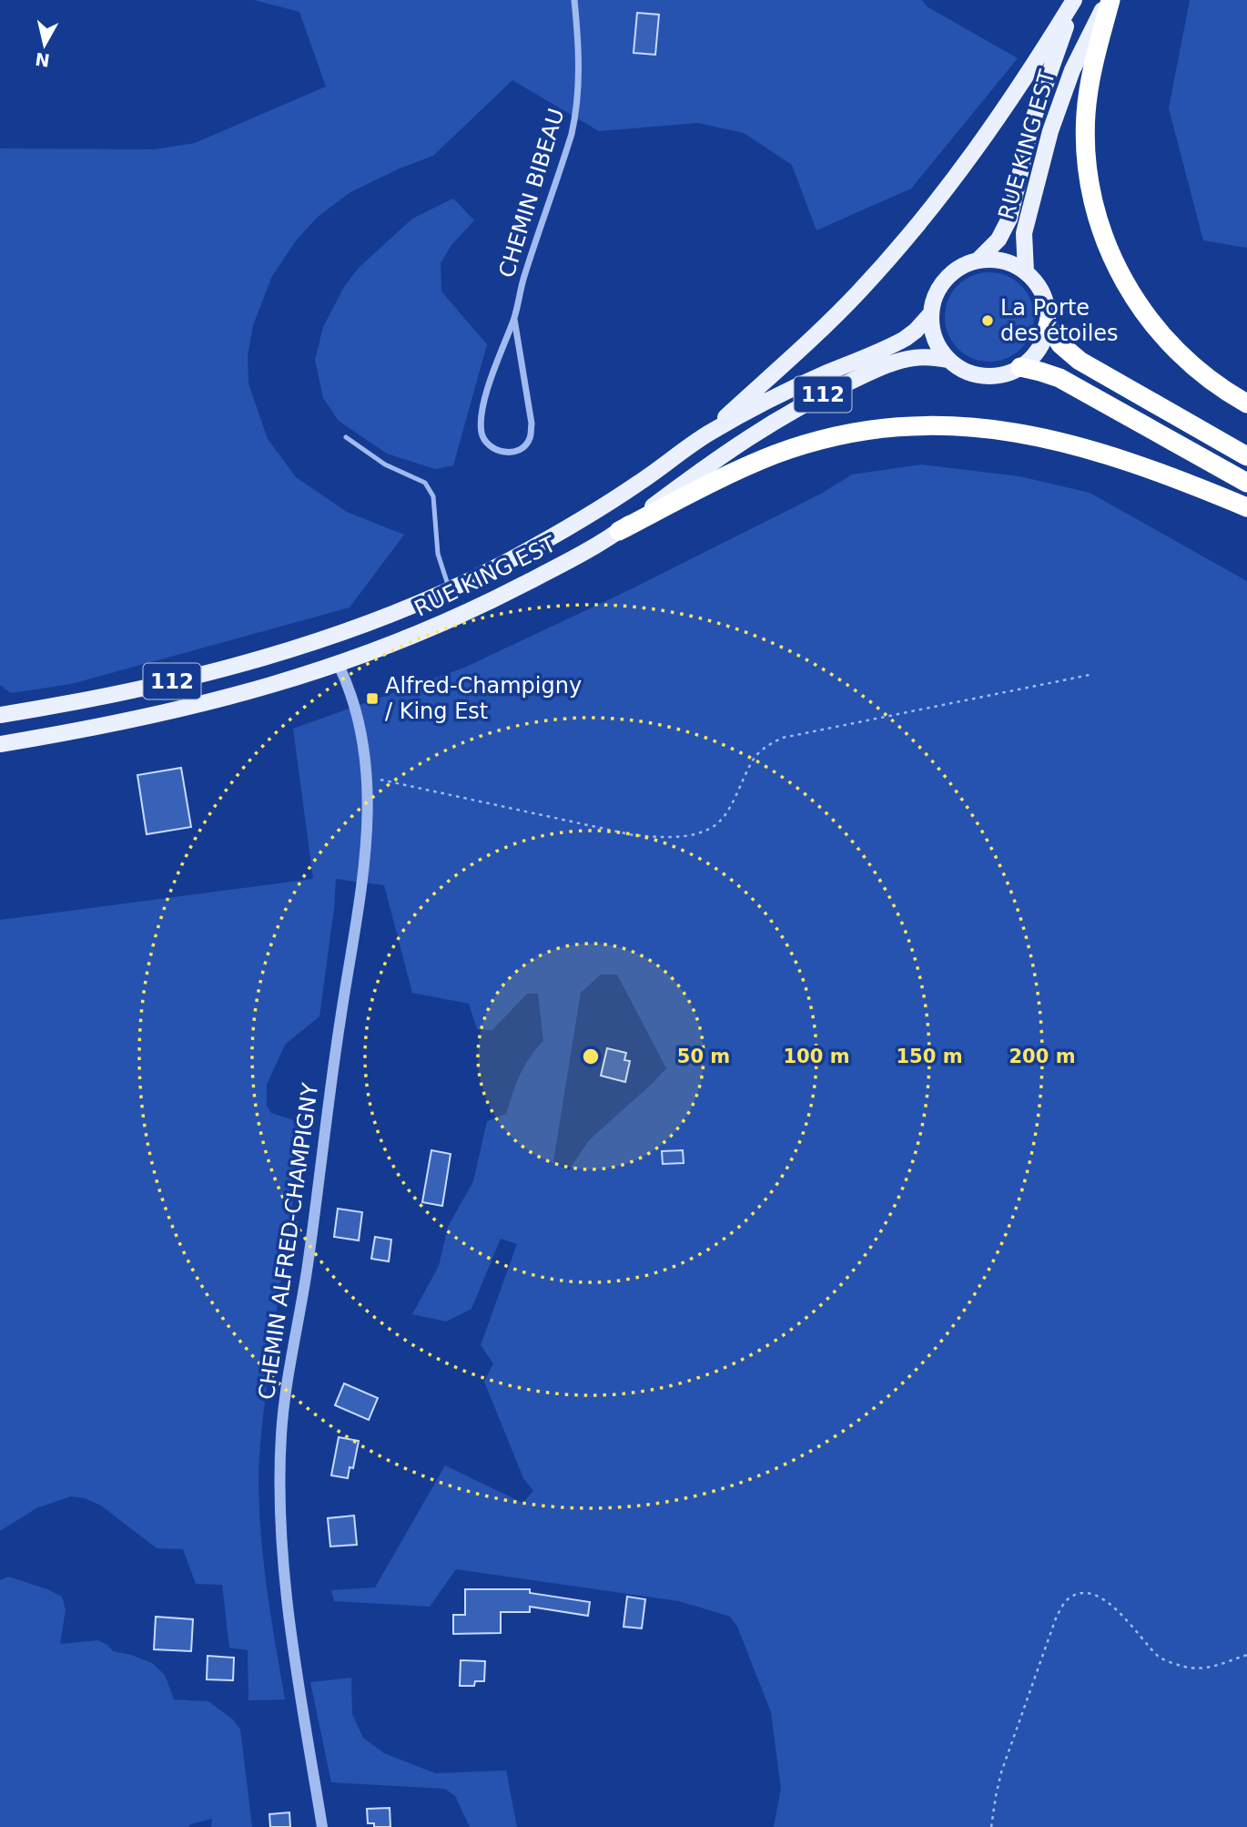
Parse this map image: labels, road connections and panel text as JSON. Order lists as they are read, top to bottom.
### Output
{
  "streets": {
    "main road": ["RUE KING EST", "112"],
    "street": ["CHEMIN BIBEAU", "CHEMIN ALFRED-CHAMPIGNY"]
  },
  "crossings": [
    ["RUE KING EST", "112"],
    ["RUE KING EST", "CHEMIN ALFRED-CHAMPIGNY"]
  ],
  "places": {
    "other": ["La Porte des étoiles"],
    "transit": ["Alfred-Champigny / King Est"]
  },
  "north": "bottom",
  "rings": [
    "50 m",
    "100 m",
    "150 m",
    "200 m"
  ]
}
